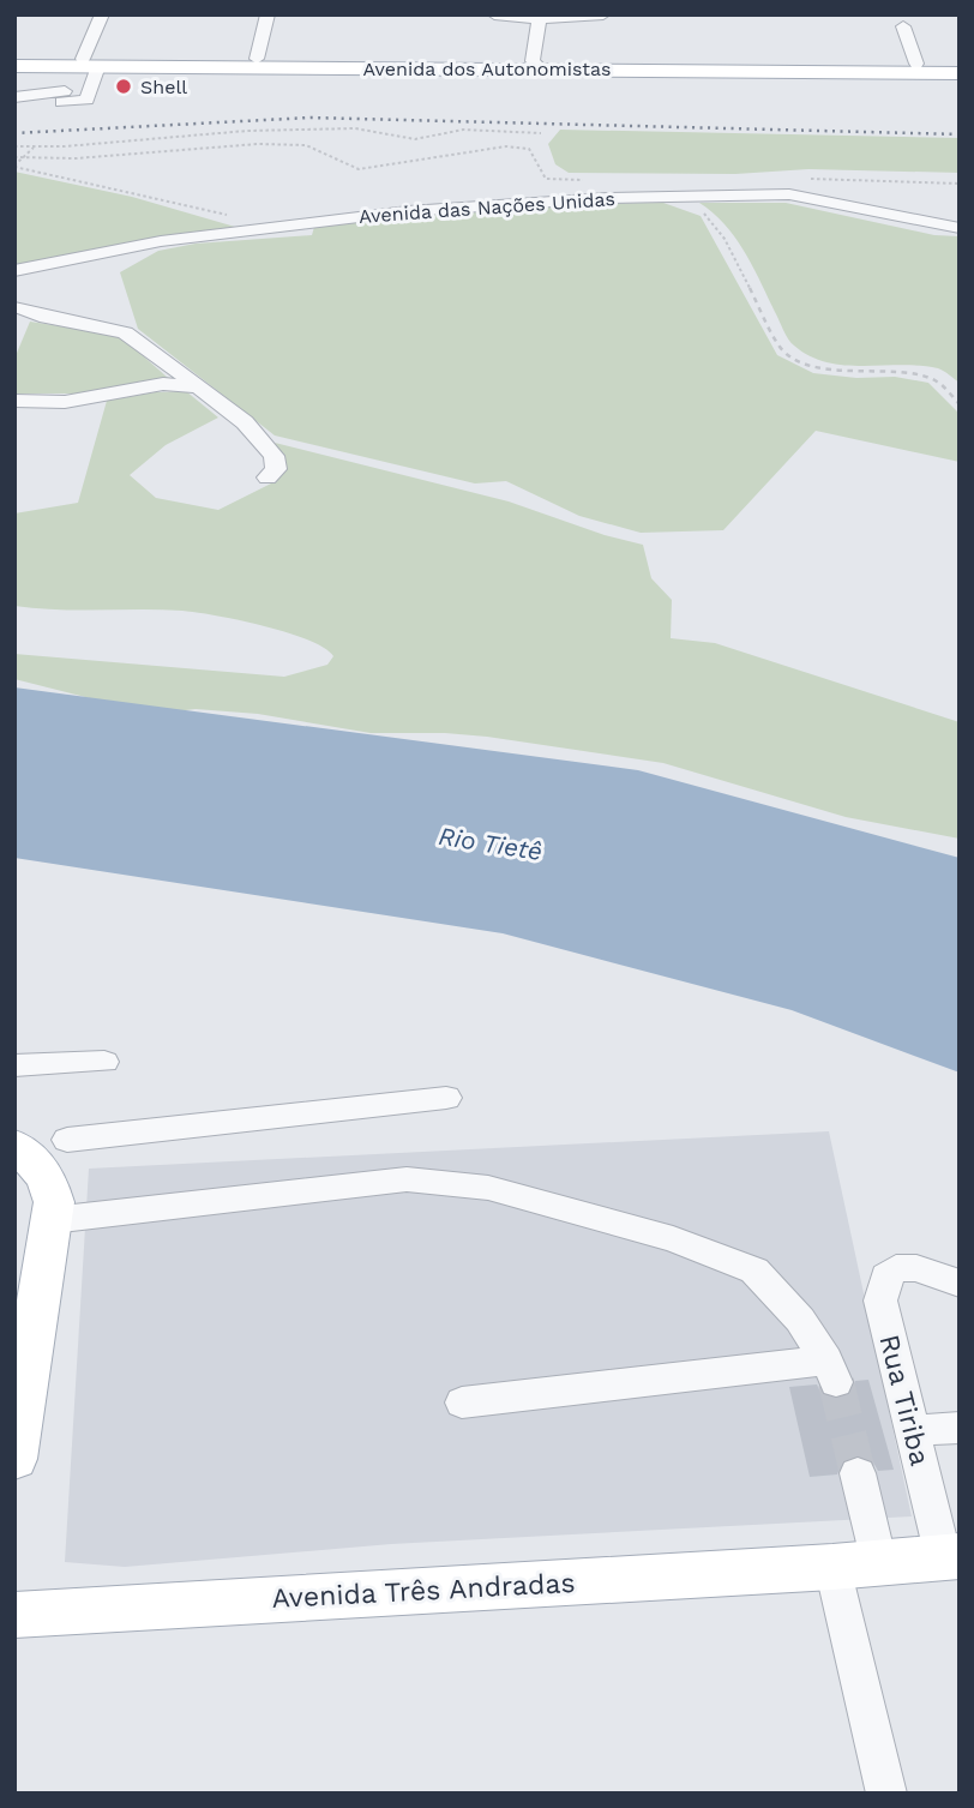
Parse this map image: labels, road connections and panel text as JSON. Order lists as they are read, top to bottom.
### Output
{
  "streets": {
    "main road": ["Avenida dos Autonomistas", "Avenida Três Andradas"],
    "street": ["Avenida das Nações Unidas", "Rua Tiriba"]
  },
  "crossings": [
    ["Rua Tiriba", "Avenida Três Andradas"]
  ],
  "water": ["Rio Tietê"],
  "places": ["Shell"]
}
